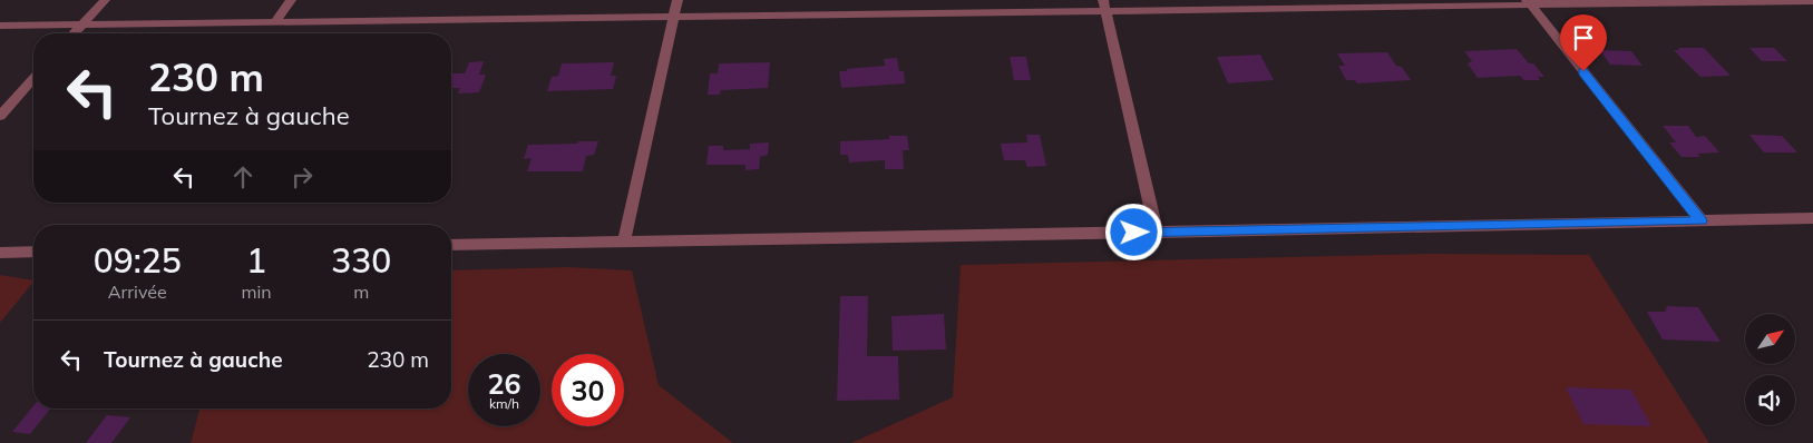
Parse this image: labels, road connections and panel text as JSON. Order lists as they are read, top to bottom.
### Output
{
  "north": "top right",
  "page": {
    "turn": ["230 m", "Tournez à gauche"],
    "eta": [
      "09:25",
      "Arrivée",
      "1",
      "min",
      "330",
      "m"
    ],
    "list": [
      {
        "name": "Tournez à gauche",
        "value": "230 m"
      }
    ],
    "speed": "26 km/h",
    "limit": "30"
  }
}
